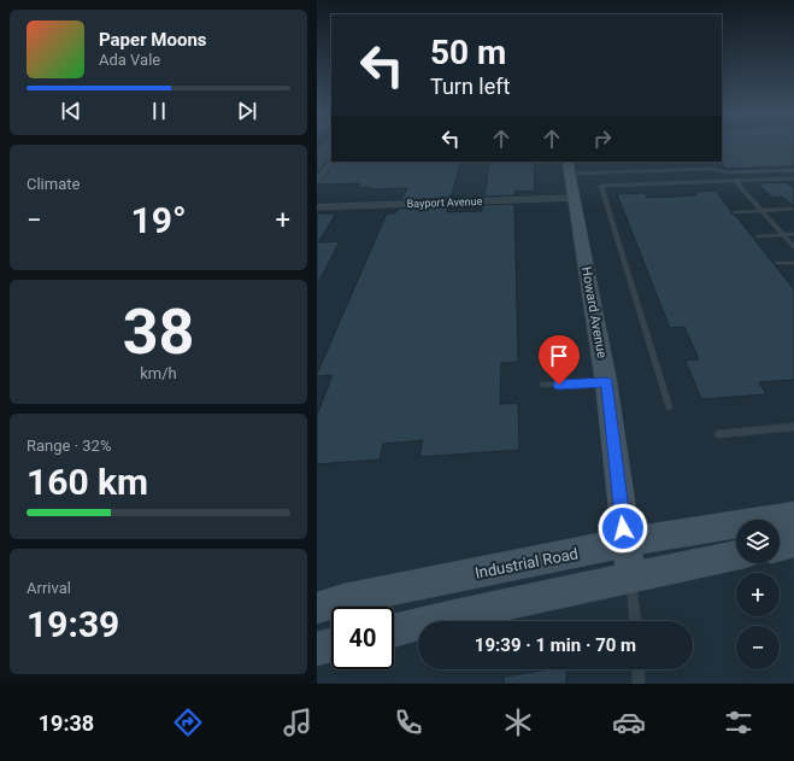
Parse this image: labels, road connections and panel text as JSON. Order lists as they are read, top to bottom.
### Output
{
  "streets": {
    "street": ["Bayport Avenue", "Howard Avenue", "Industrial Road"]
  },
  "crossings": [
    ["Bayport Avenue", "Howard Avenue"],
    ["Howard Avenue", "Industrial Road"]
  ],
  "page": {
    "turn": ["50 m", "Turn left"],
    "song": ["Paper Moons", "Ada Vale"],
    "tile": [
      "Climate",
      ["38", "km/h"],
      ["Range · 32%", "160 km"],
      ["Arrival", "19:39"]
    ],
    "heat": ["−", "19°", "+"],
    "map_buttons": ["+", "−"],
    "limit": "40",
    "trip": "19:39 · 1 min · 70 m",
    "tabs": "19:38"
  }
}
